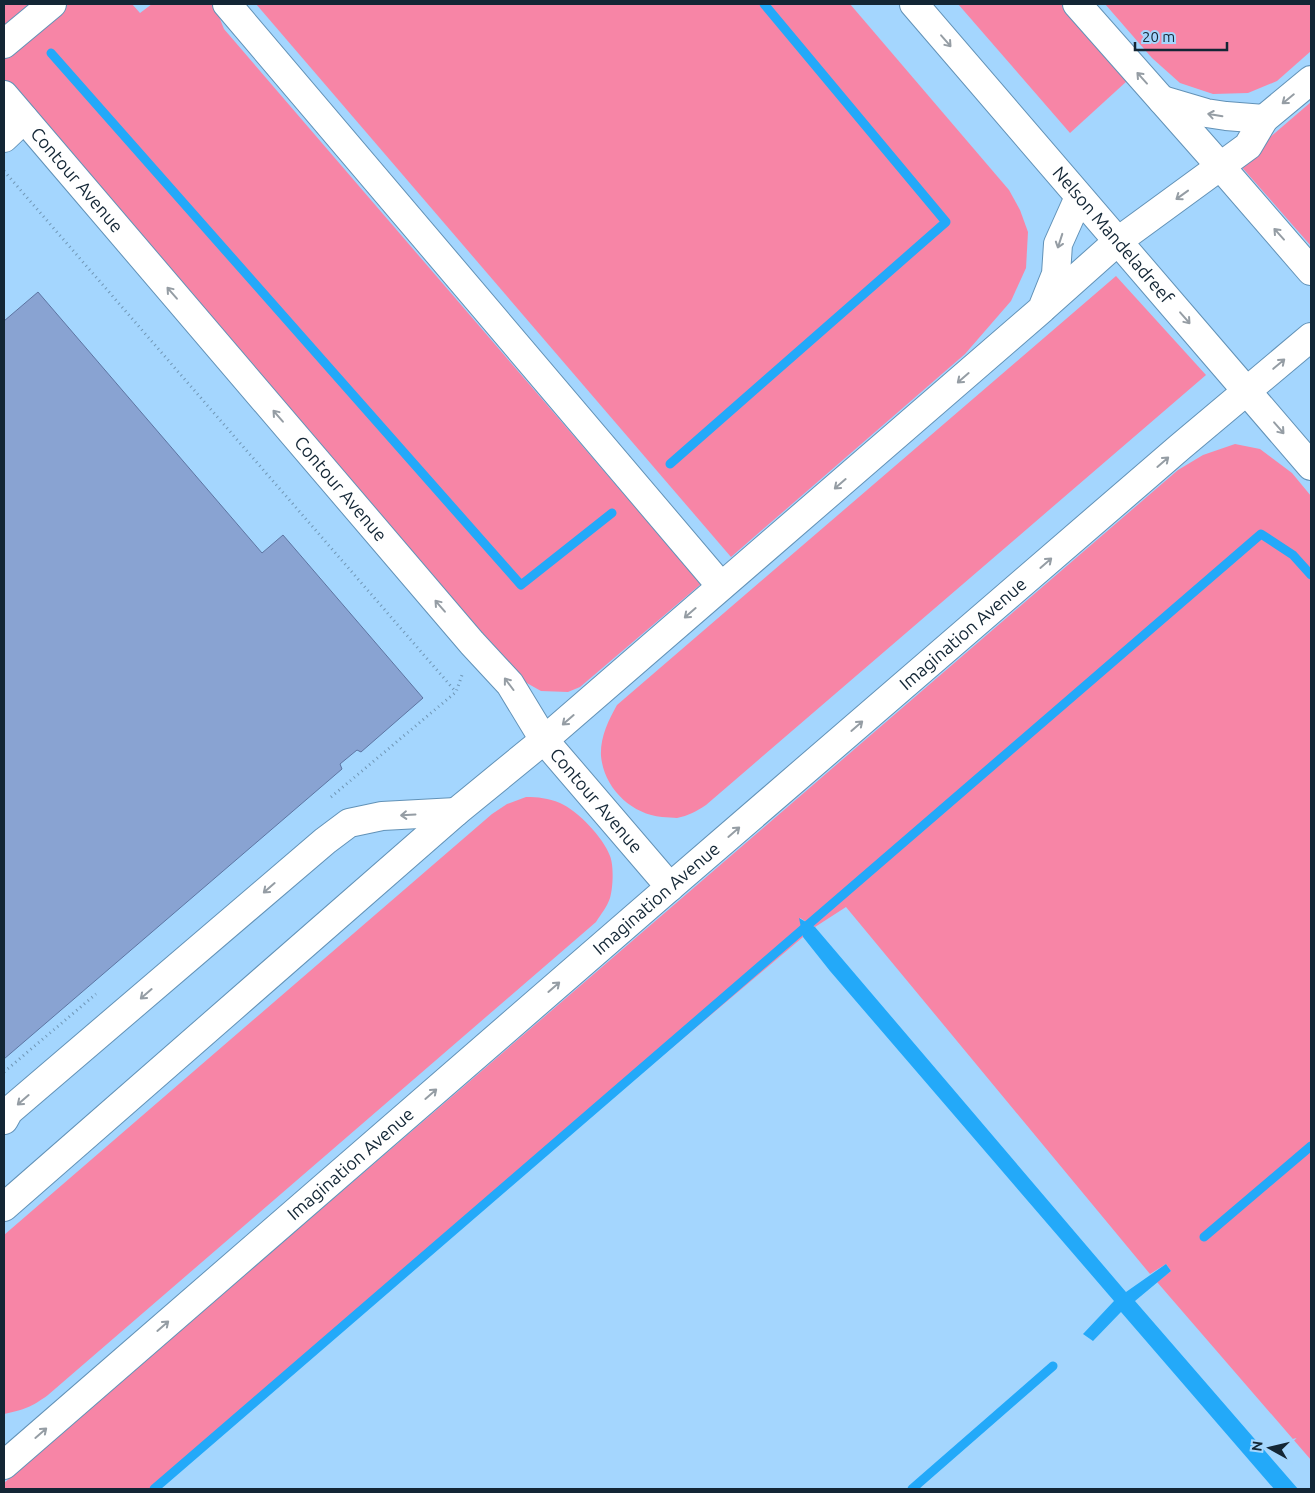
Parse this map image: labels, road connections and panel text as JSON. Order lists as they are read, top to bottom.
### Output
{
  "streets": {
    "street": ["Contour Avenue", "Nelson Mandeladreef", "Imagination Avenue"]
  },
  "crossings": [
    ["Contour Avenue", "Imagination Avenue"],
    ["Nelson Mandeladreef", "Imagination Avenue"]
  ],
  "scale_bar": "20 m",
  "north": "left"
}
